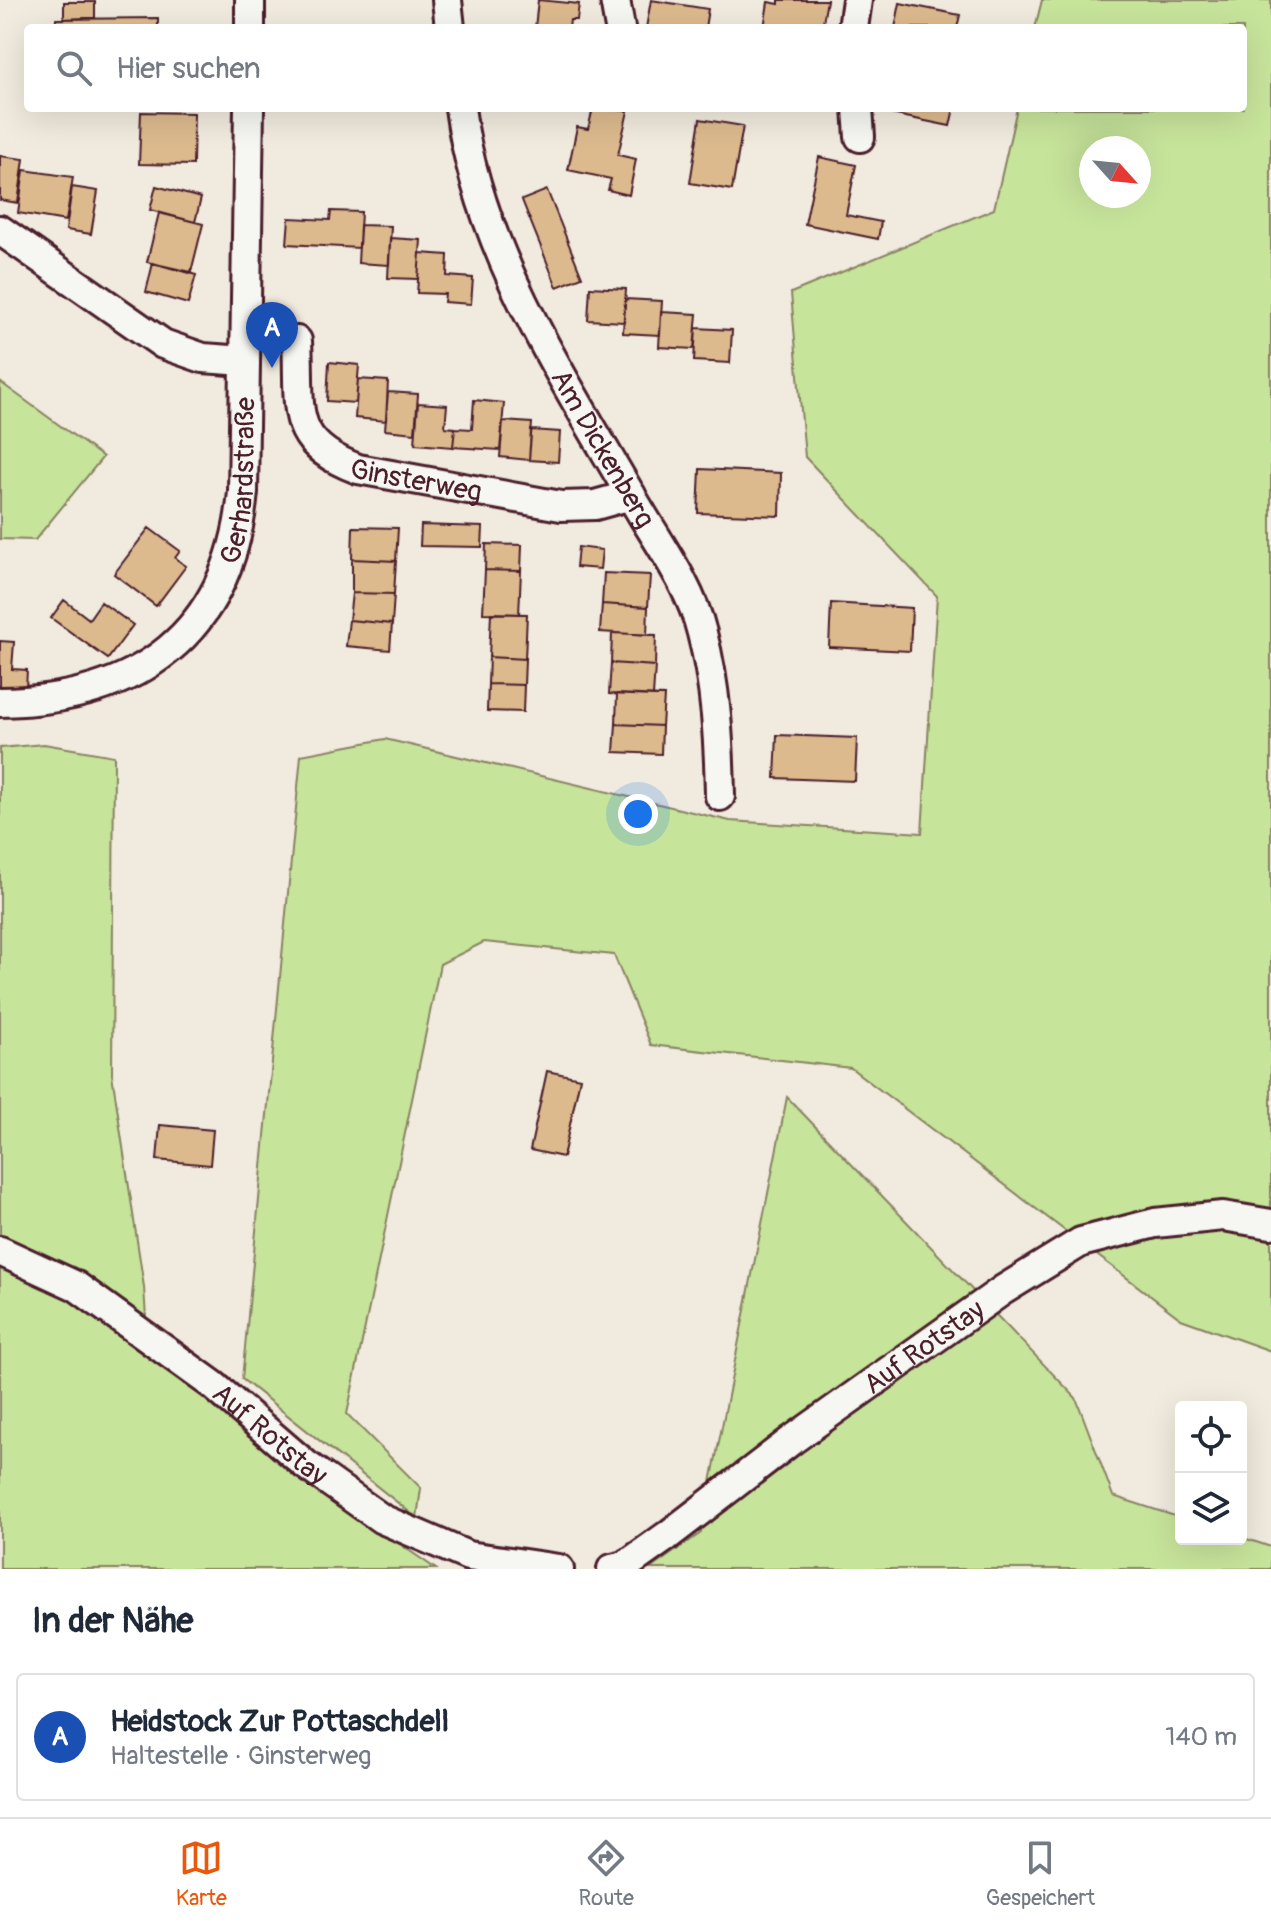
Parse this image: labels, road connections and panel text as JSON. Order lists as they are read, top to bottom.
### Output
{
  "streets": {
    "street": [
      "Am Dickenberg",
      "Ginsterweg",
      "Gerhardstraße",
      "Auf Rotstay"
    ]
  },
  "crossings": [
    ["Am Dickenberg", "Ginsterweg"]
  ],
  "north": "bottom right",
  "page": {
    "search": "Hier suchen",
    "pins": "A",
    "heading": "In der Nähe",
    "list": [
      {
        "mark": "A",
        "name": "Heidstock Zur Pottaschdell",
        "note": "Haltestelle · Ginsterweg",
        "value": "140 m"
      }
    ],
    "nav": ["Karte", "Route", "Gespeichert"]
  }
}
